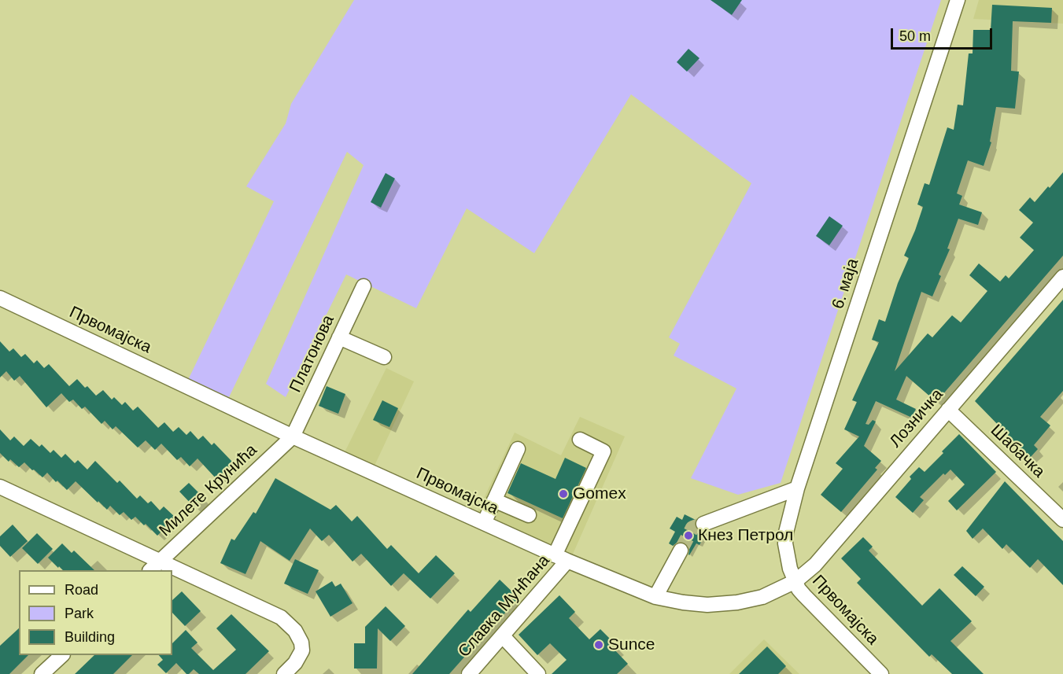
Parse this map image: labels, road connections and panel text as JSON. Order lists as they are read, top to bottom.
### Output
{
  "streets": {
    "street": [
      "6. маја",
      "Првомајска",
      "Платонова",
      "Лозничка",
      "Шабачка",
      "Милете Крунића",
      "Славка Мунћана"
    ]
  },
  "crossings": [
    ["6. маја", "Првомајска"],
    ["6. маја", "Лозничка"],
    ["Првомајска", "Платонова"],
    ["Првомајска", "Лозничка"],
    ["Првомајска", "Милете Крунића"],
    ["Првомајска", "Славка Мунћана"],
    ["Платонова", "Милете Крунића"],
    ["Лозничка", "Шабачка"]
  ],
  "places": ["Gomex", "Кнез Петрол", "Sunce"],
  "legend": ["Road", "Park", "Building"],
  "scale_bar": "50 m"
}
